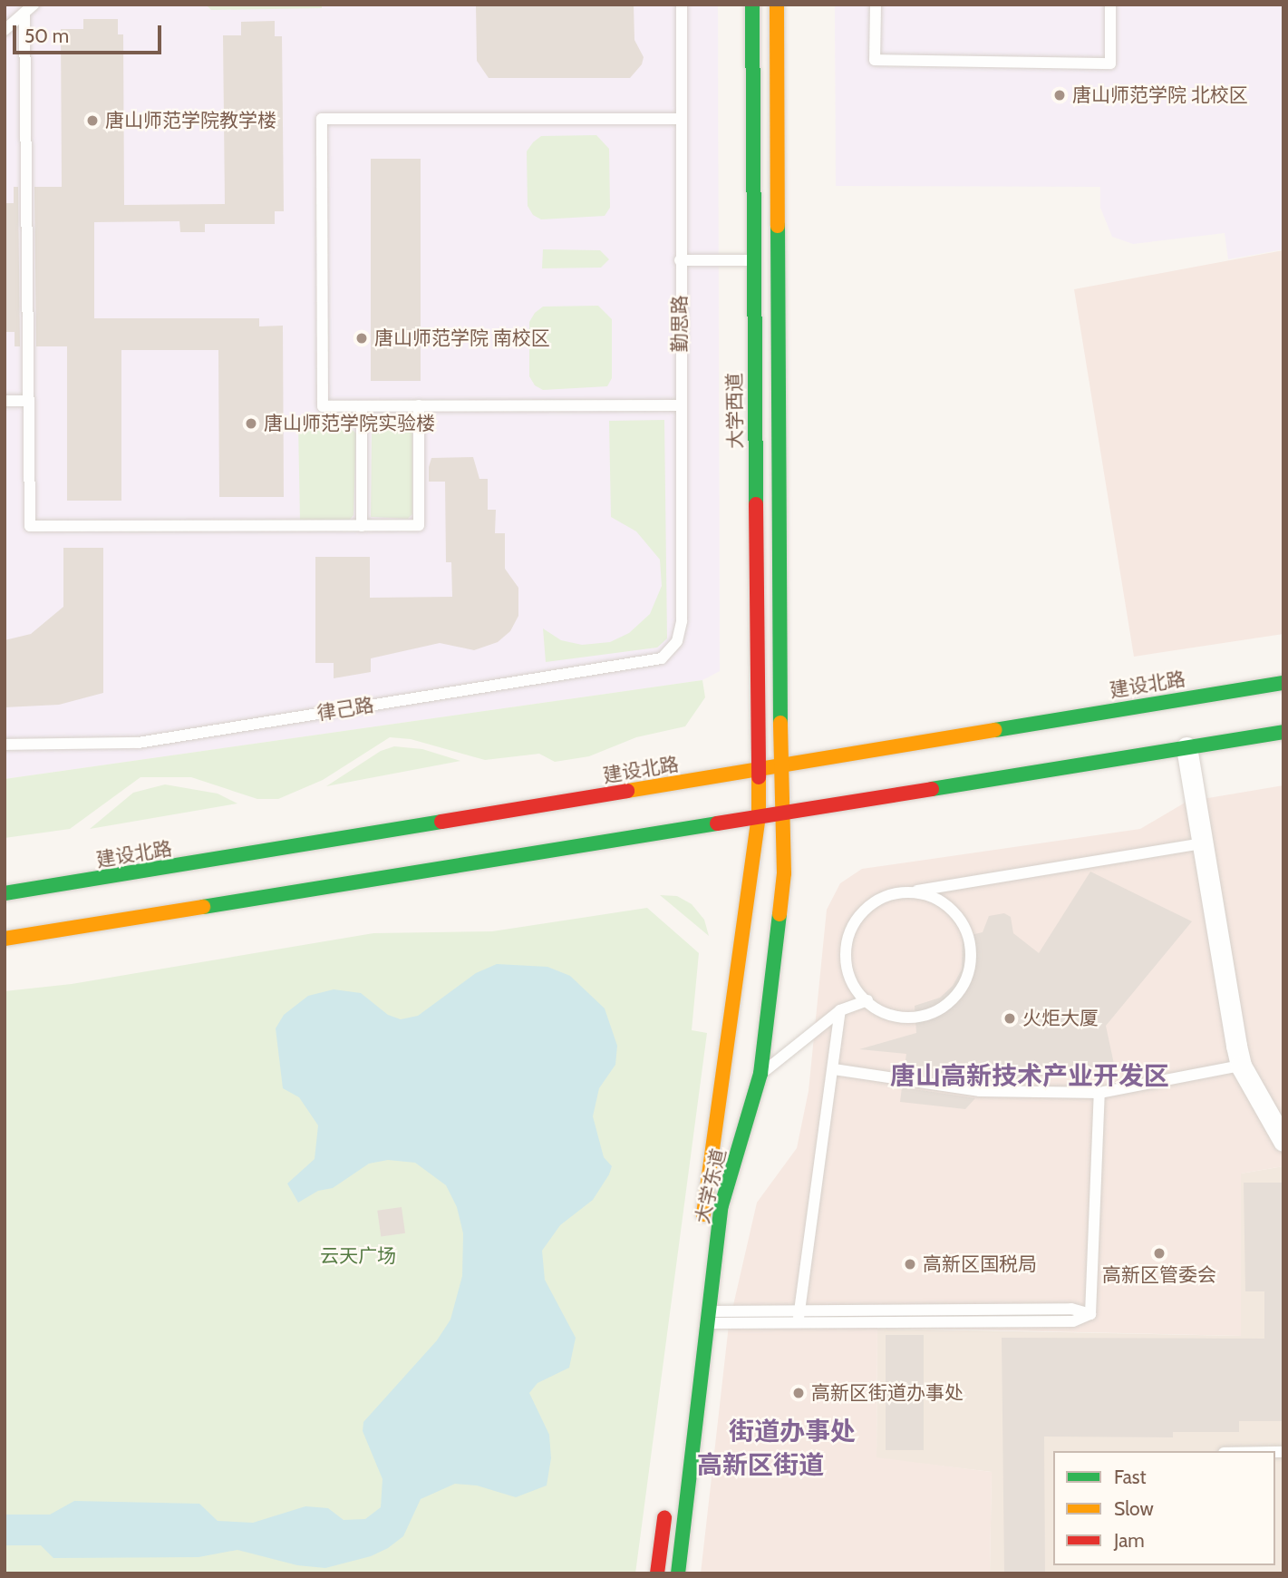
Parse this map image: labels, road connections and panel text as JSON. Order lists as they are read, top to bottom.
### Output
{
  "streets": {
    "main road": ["大学西道", "建设北路", "大学东道"],
    "lane": ["勤思路", "律己路"]
  },
  "crossings": [
    ["勤思路", "律己路"],
    ["大学西道", "建设北路"],
    ["大学西道", "大学东道"]
  ],
  "districts": ["唐山高新技术产业开发区", "街道办事处", "高新区街道"],
  "parks": ["云天广场"],
  "places": [
    "唐山师范学院 北校区",
    "唐山师范学院教学楼",
    "唐山师范学院 南校区",
    "唐山师范学院实验楼",
    "火炬大厦",
    "高新区管委会",
    "高新区国税局",
    "高新区街道办事处"
  ],
  "legend": ["Fast", "Slow", "Jam"],
  "scale_bar": "50 m"
}
